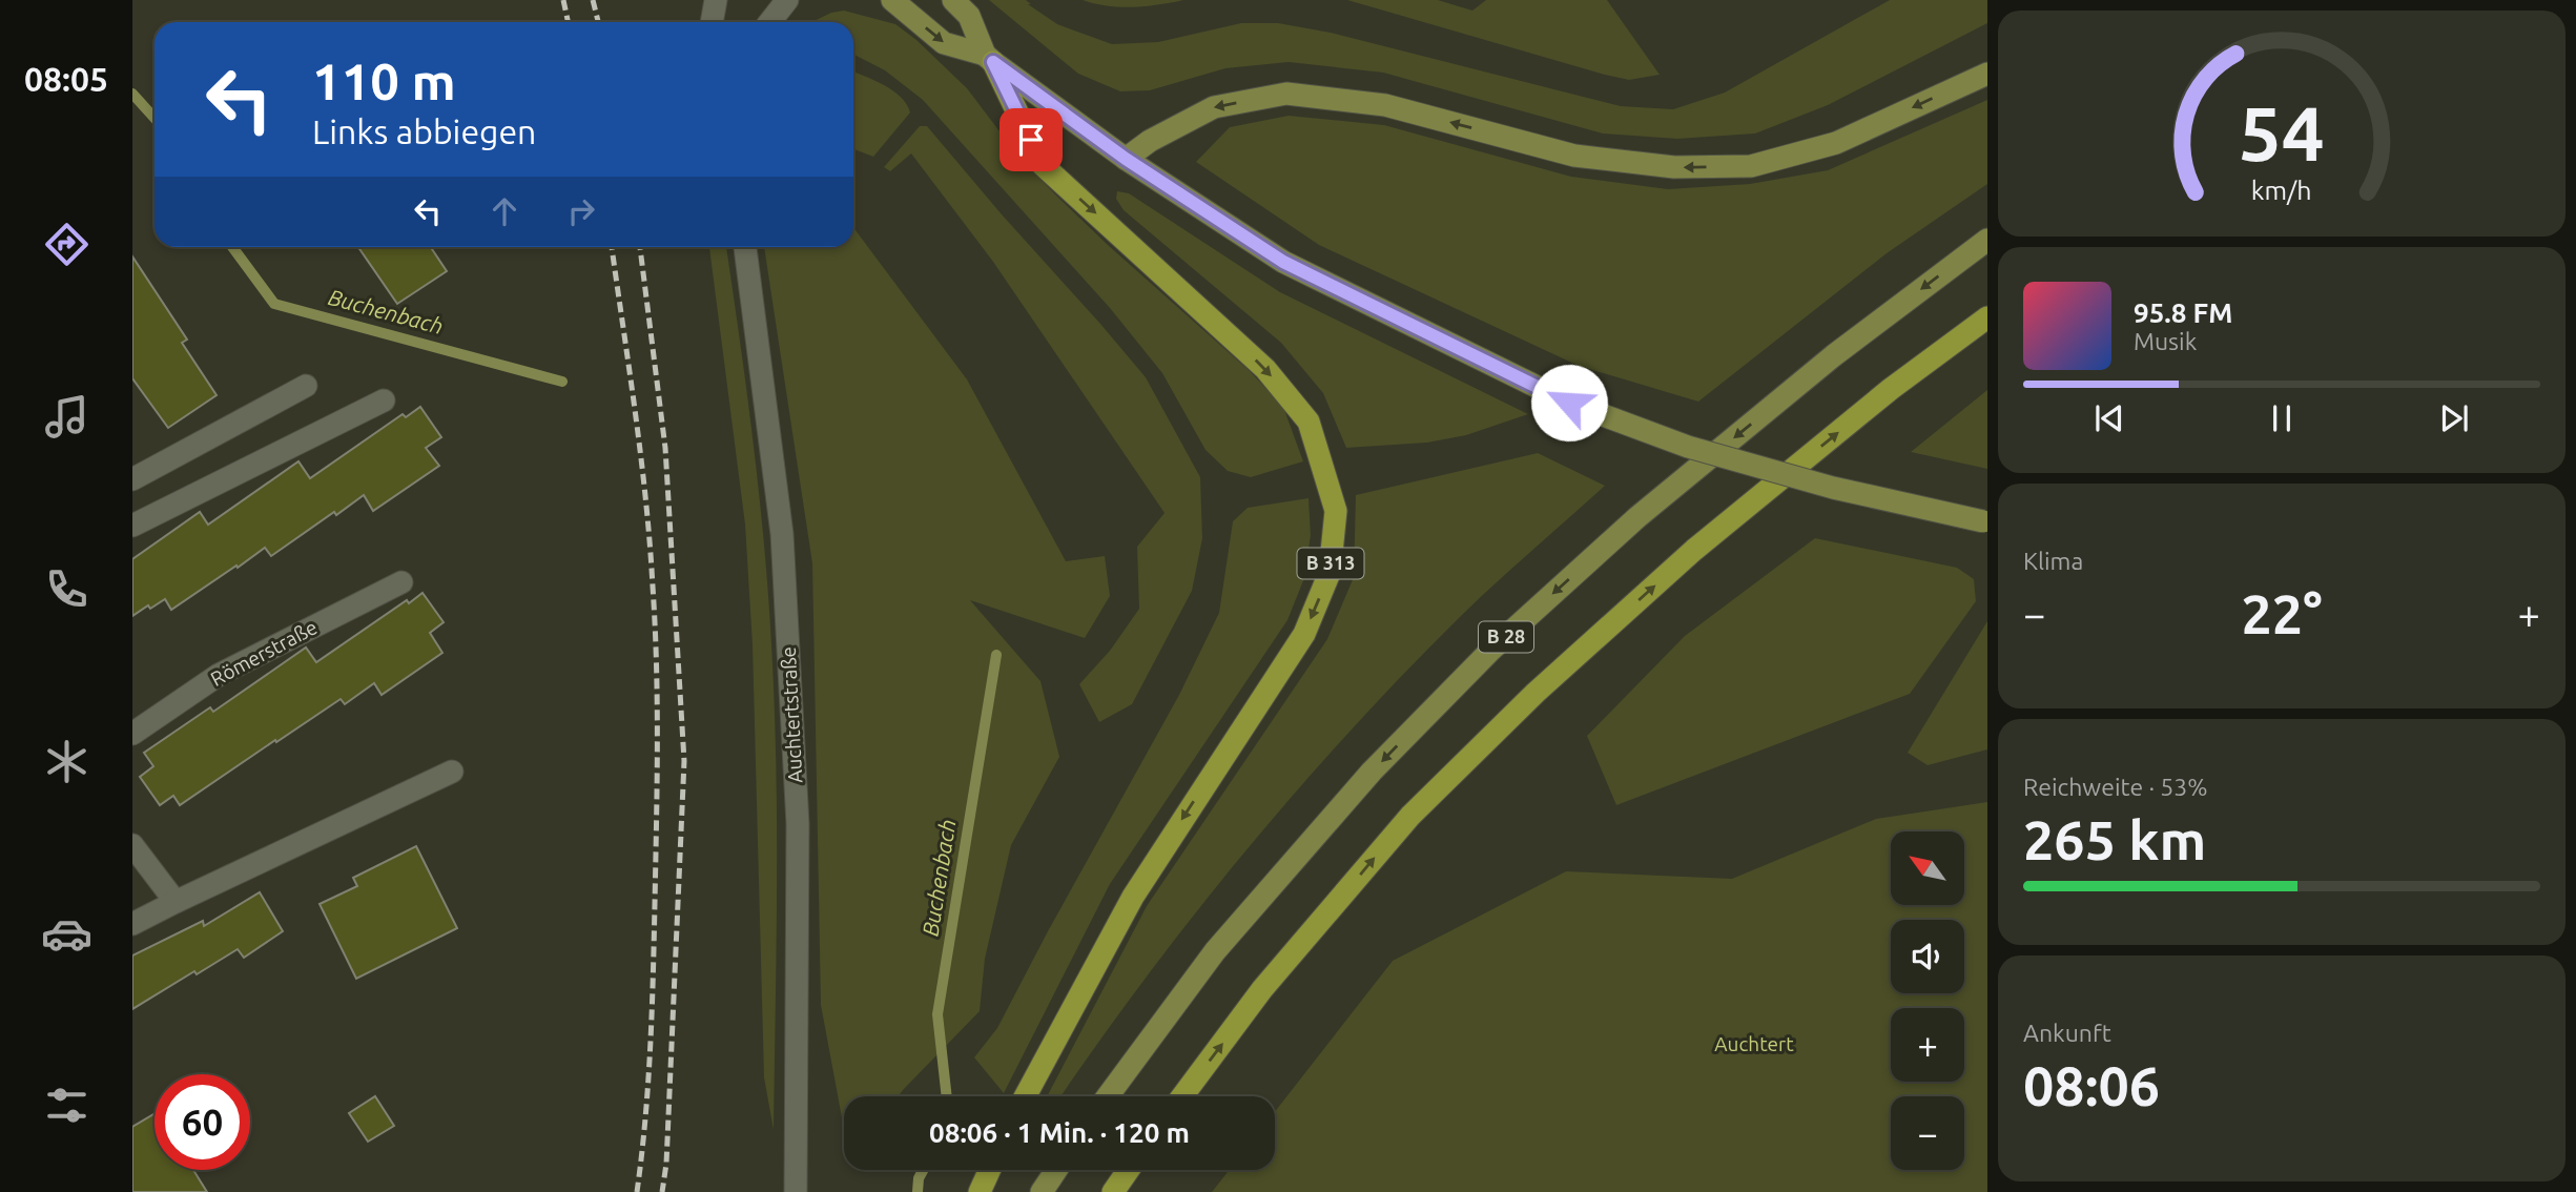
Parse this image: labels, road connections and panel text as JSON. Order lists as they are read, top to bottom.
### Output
{
  "streets": {
    "highway": ["B 313"],
    "main road": ["B 28"],
    "street": ["Römerstraße", "Auchtertstraße"]
  },
  "water": ["Buchenbach"],
  "parks": ["Auchtert"],
  "north": "top left",
  "page": {
    "tabs": "08:05",
    "turn": ["110 m", "Links abbiegen"],
    "song": ["95.8 FM", "Musik"],
    "tile": [
      "Klima",
      ["Reichweite · 53%", "265 km"],
      ["Ankunft", "08:06"]
    ],
    "heat": ["−", "22°", "+"],
    "map_buttons": ["+", "−"],
    "limit": "60",
    "trip": "08:06 · 1 Min. · 120 m",
    "gauge": ["54", "km/h"]
  }
}
